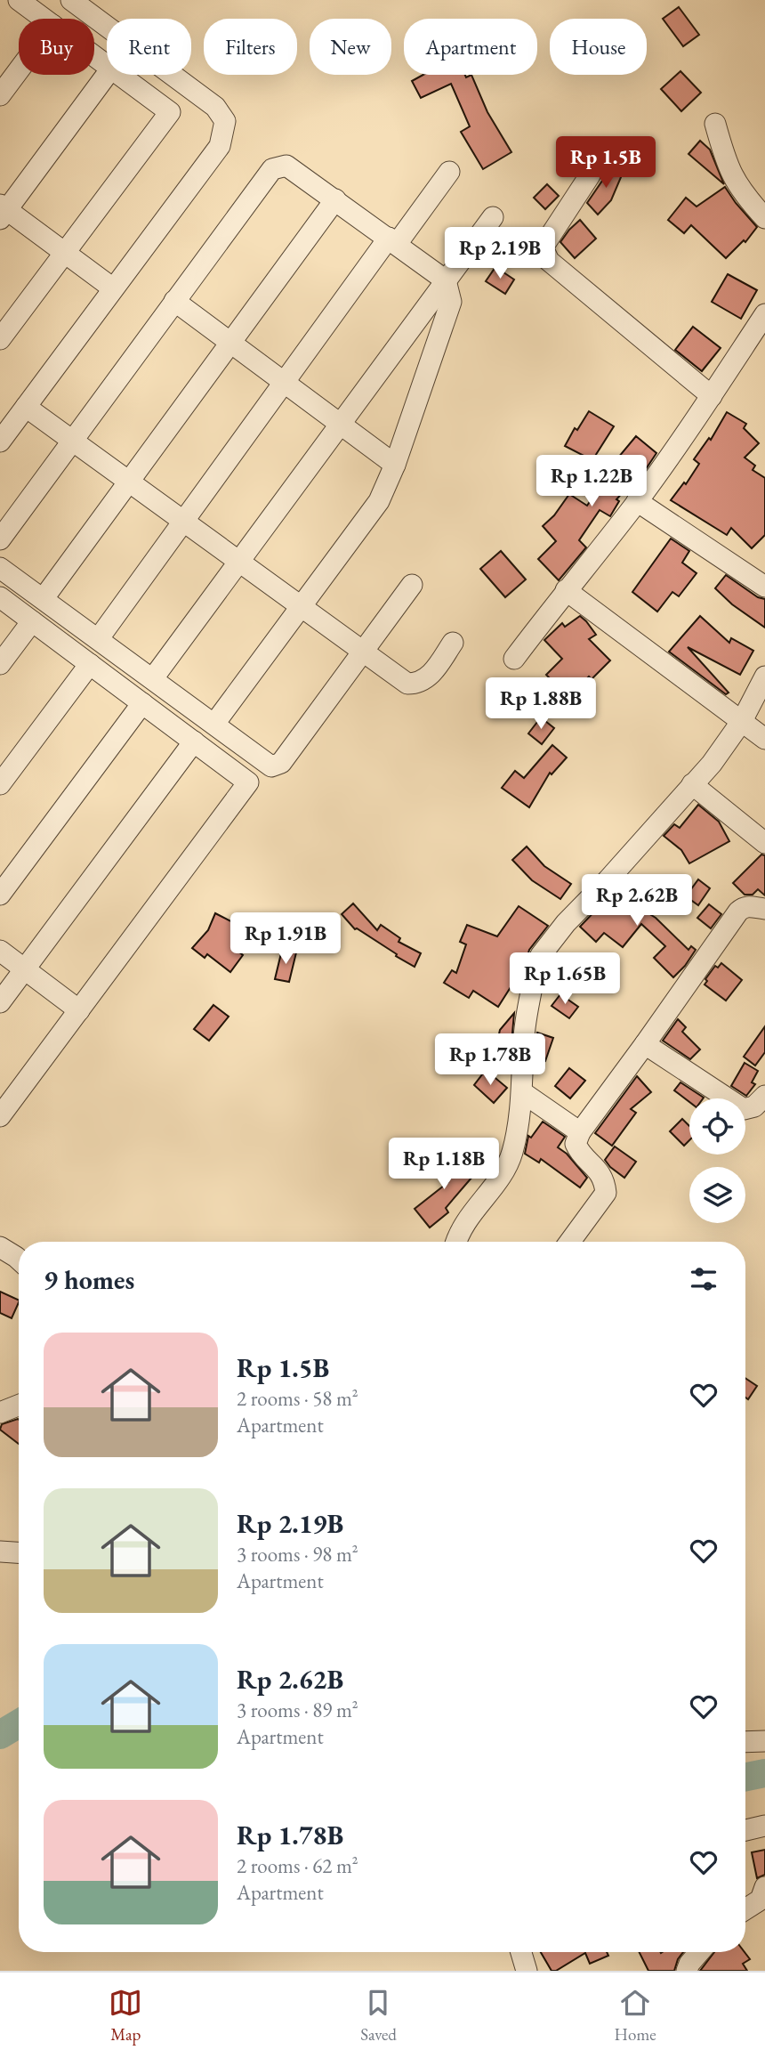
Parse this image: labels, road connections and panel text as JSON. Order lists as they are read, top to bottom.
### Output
{
  "page": {
    "chip": [
      "Buy",
      "Rent",
      "Filters",
      "New",
      "Apartment",
      "House"
    ],
    "price": [
      "Rp 1.5B",
      "Rp 2.19B",
      "Rp 1.22B",
      "Rp 1.88B",
      "Rp 2.62B",
      "Rp 1.91B",
      "Rp 1.65B",
      "Rp 1.78B",
      "Rp 1.18B"
    ],
    "heading": "9 homes",
    "list": [
      {
        "name": "Rp 1.5B",
        "note": "2 rooms · 58 m² · Apartment"
      },
      {
        "name": "Rp 2.19B",
        "note": "3 rooms · 98 m² · Apartment"
      },
      {
        "name": "Rp 2.62B",
        "note": "3 rooms · 89 m² · Apartment"
      },
      {
        "name": "Rp 1.78B",
        "note": "2 rooms · 62 m² · Apartment"
      }
    ],
    "tabs": ["Map", "Saved", "Home"]
  }
}
